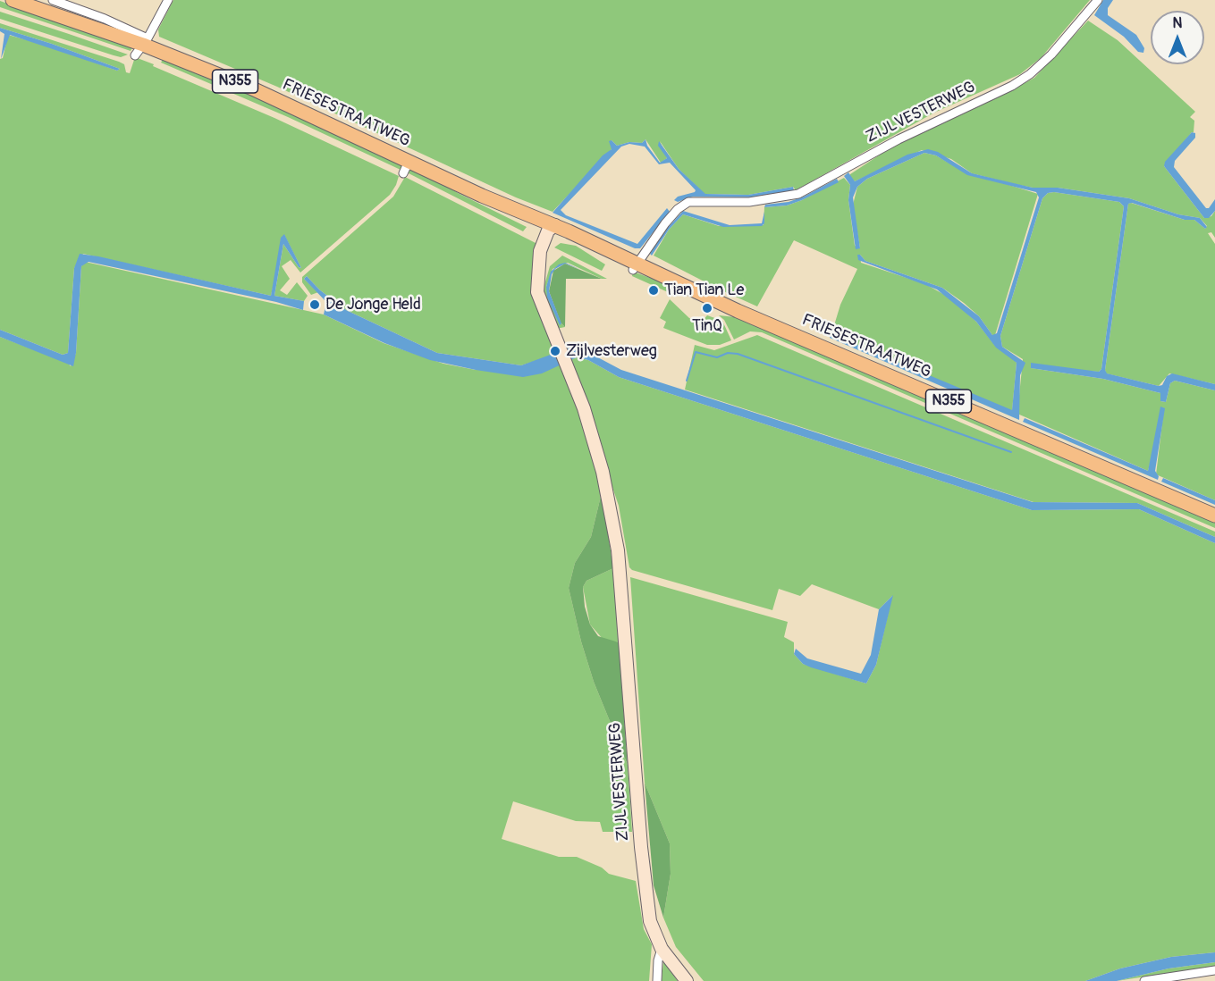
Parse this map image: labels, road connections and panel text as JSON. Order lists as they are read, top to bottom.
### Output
{
  "streets": {
    "main road": ["N355", "ZIJLVESTERWEG", "FRIESESTRAATWEG"]
  },
  "crossings": [
    ["ZIJLVESTERWEG", "FRIESESTRAATWEG"]
  ],
  "places": [
    "Tian Tian Le",
    "De Jonge Held",
    "TinQ",
    "Zijlvesterweg"
  ],
  "north": "top"
}
